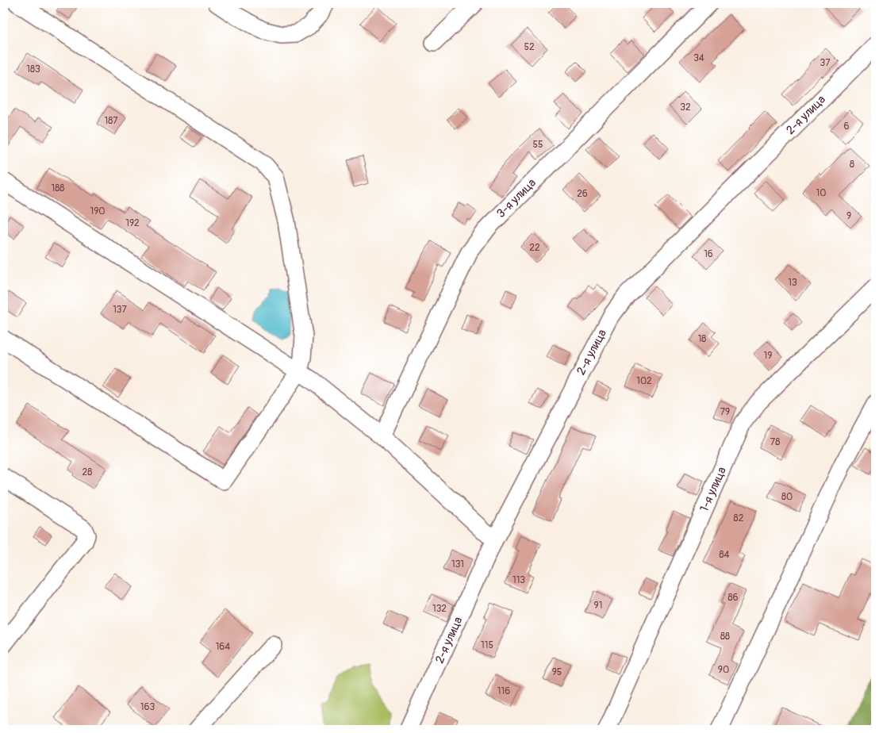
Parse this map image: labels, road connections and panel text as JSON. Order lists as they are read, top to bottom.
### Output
{
  "streets": {
    "street": ["2-я улица", "3-я улица", "1-я улица"]
  },
  "house_numbers": [
    "52",
    "34",
    "37",
    "183",
    "32",
    "187",
    "6",
    "55",
    "8",
    "188",
    "10",
    "26",
    "190",
    "9",
    "192",
    "22",
    "16",
    "13",
    "137",
    "18",
    "19",
    "102",
    "79",
    "78",
    "28",
    "80",
    "82",
    "84",
    "131",
    "113",
    "86",
    "91",
    "132",
    "88",
    "115",
    "164",
    "90",
    "95",
    "116",
    "163"
  ]
}
